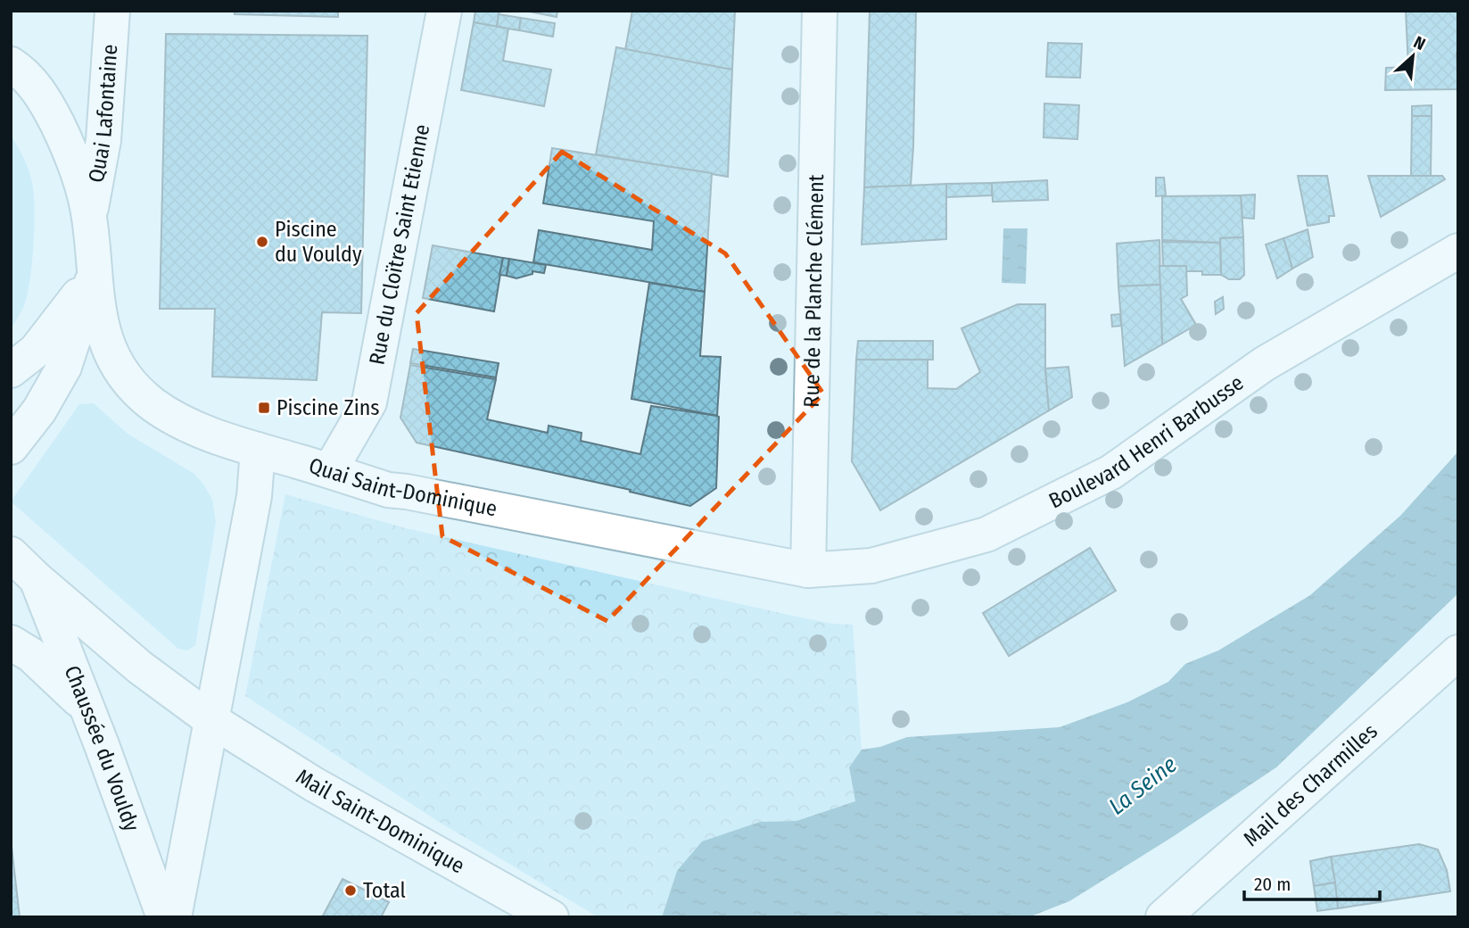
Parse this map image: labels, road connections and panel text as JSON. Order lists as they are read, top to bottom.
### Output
{
  "streets": {
    "main road": [
      "Quai Lafontaine",
      "Rue du Cloïtre Saint Etienne",
      "Rue de la Planche Clément",
      "Boulevard Henri Barbusse",
      "Quai Saint-Dominique",
      "Chaussée du Vouldy",
      "Mail des Charmilles",
      "Mail Saint-Dominique"
    ]
  },
  "crossings": [
    ["Quai Lafontaine", "Quai Saint-Dominique"],
    ["Rue du Cloïtre Saint Etienne", "Quai Saint-Dominique"],
    ["Rue de la Planche Clément", "Boulevard Henri Barbusse"],
    ["Rue de la Planche Clément", "Quai Saint-Dominique"],
    ["Boulevard Henri Barbusse", "Quai Saint-Dominique"],
    ["Chaussée du Vouldy", "Mail Saint-Dominique"]
  ],
  "water": ["La Seine"],
  "places": {
    "other": ["Piscine du Vouldy", "Total"],
    "transit": ["Piscine Zins"]
  },
  "scale_bar": "20 m",
  "north": "top right"
}
